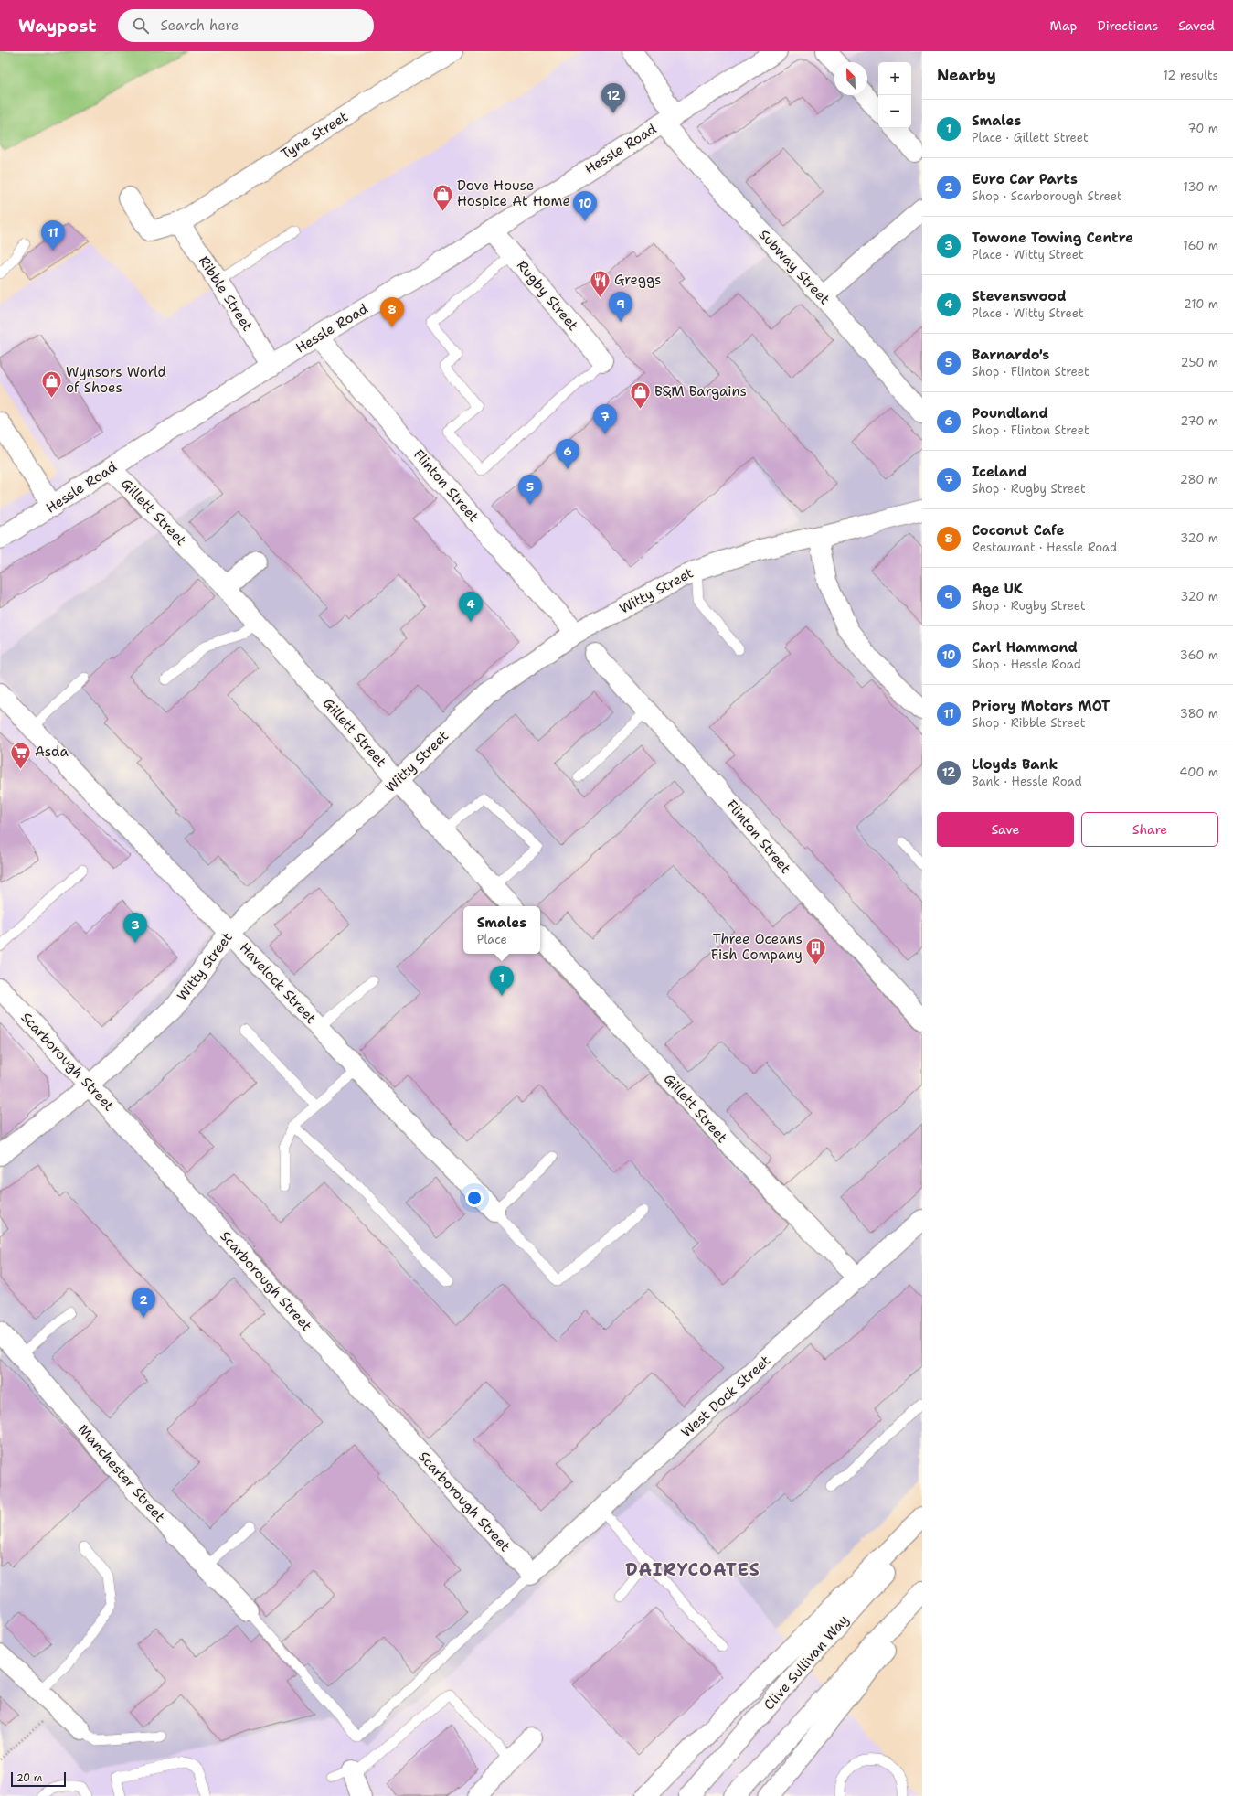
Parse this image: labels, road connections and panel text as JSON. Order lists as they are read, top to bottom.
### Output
{
  "streets": {
    "main road": [
      "Tyne Street",
      "Hessle Road",
      "Subway Street",
      "Ribble Street",
      "Rugby Street",
      "Flinton Street",
      "Gillett Street",
      "Witty Street",
      "Havelock Street",
      "Scarborough Street",
      "West Dock Street",
      "Manchester Street",
      "Clive Sullivan Way"
    ]
  },
  "crossings": [
    ["Tyne Street", "Ribble Street"],
    ["Hessle Road", "Subway Street"],
    ["Hessle Road", "Ribble Street"],
    ["Hessle Road", "Rugby Street"],
    ["Hessle Road", "Flinton Street"],
    ["Hessle Road", "Gillett Street"],
    ["Flinton Street", "Witty Street"],
    ["Gillett Street", "Witty Street"],
    ["Gillett Street", "West Dock Street"],
    ["Witty Street", "Havelock Street"],
    ["Witty Street", "Scarborough Street"],
    ["Scarborough Street", "West Dock Street"]
  ],
  "districts": ["DAIRYCOATES"],
  "places": {
    "shop": ["Dove House Hospice At Home", "Wynsors World of Shoes", "B&M Bargains"],
    "restaurant": ["Greggs"],
    "supermarket": ["Asda"],
    "building": ["Three Oceans Fish Company"]
  },
  "scale_bar": "20 m",
  "north": "top left",
  "page": {
    "header": "Waypost",
    "search": "Search here",
    "nav": ["Map", "Directions", "Saved"],
    "heading": ["Nearby", "12 results"],
    "map_buttons": ["+", "−"],
    "pins": [
      "12",
      "10",
      "11",
      "9",
      "8",
      "7",
      "6",
      "5",
      "4",
      "3",
      "1",
      "2"
    ],
    "list": [
      {
        "mark": "1",
        "name": "Smales",
        "note": "Place · Gillett Street",
        "value": "70 m"
      },
      {
        "mark": "2",
        "name": "Euro Car Parts",
        "note": "Shop · Scarborough Street",
        "value": "130 m"
      },
      {
        "mark": "3",
        "name": "Towone Towing Centre",
        "note": "Place · Witty Street",
        "value": "160 m"
      },
      {
        "mark": "4",
        "name": "Stevenswood",
        "note": "Place · Witty Street",
        "value": "210 m"
      },
      {
        "mark": "5",
        "name": "Barnardo's",
        "note": "Shop · Flinton Street",
        "value": "250 m"
      },
      {
        "mark": "6",
        "name": "Poundland",
        "note": "Shop · Flinton Street",
        "value": "270 m"
      },
      {
        "mark": "7",
        "name": "Iceland",
        "note": "Shop · Rugby Street",
        "value": "280 m"
      },
      {
        "mark": "8",
        "name": "Coconut Cafe",
        "note": "Restaurant · Hessle Road",
        "value": "320 m"
      },
      {
        "mark": "9",
        "name": "Age UK",
        "note": "Shop · Rugby Street",
        "value": "320 m"
      },
      {
        "mark": "10",
        "name": "Carl Hammond",
        "note": "Shop · Hessle Road",
        "value": "360 m"
      },
      {
        "mark": "11",
        "name": "Priory Motors MOT",
        "note": "Shop · Ribble Street",
        "value": "380 m"
      },
      {
        "mark": "12",
        "name": "Lloyds Bank",
        "note": "Bank · Hessle Road",
        "value": "400 m"
      }
    ],
    "buttons": ["Save", "Share"],
    "popup": ["Smales", "Place"],
    "scale": "20 m"
  }
}
